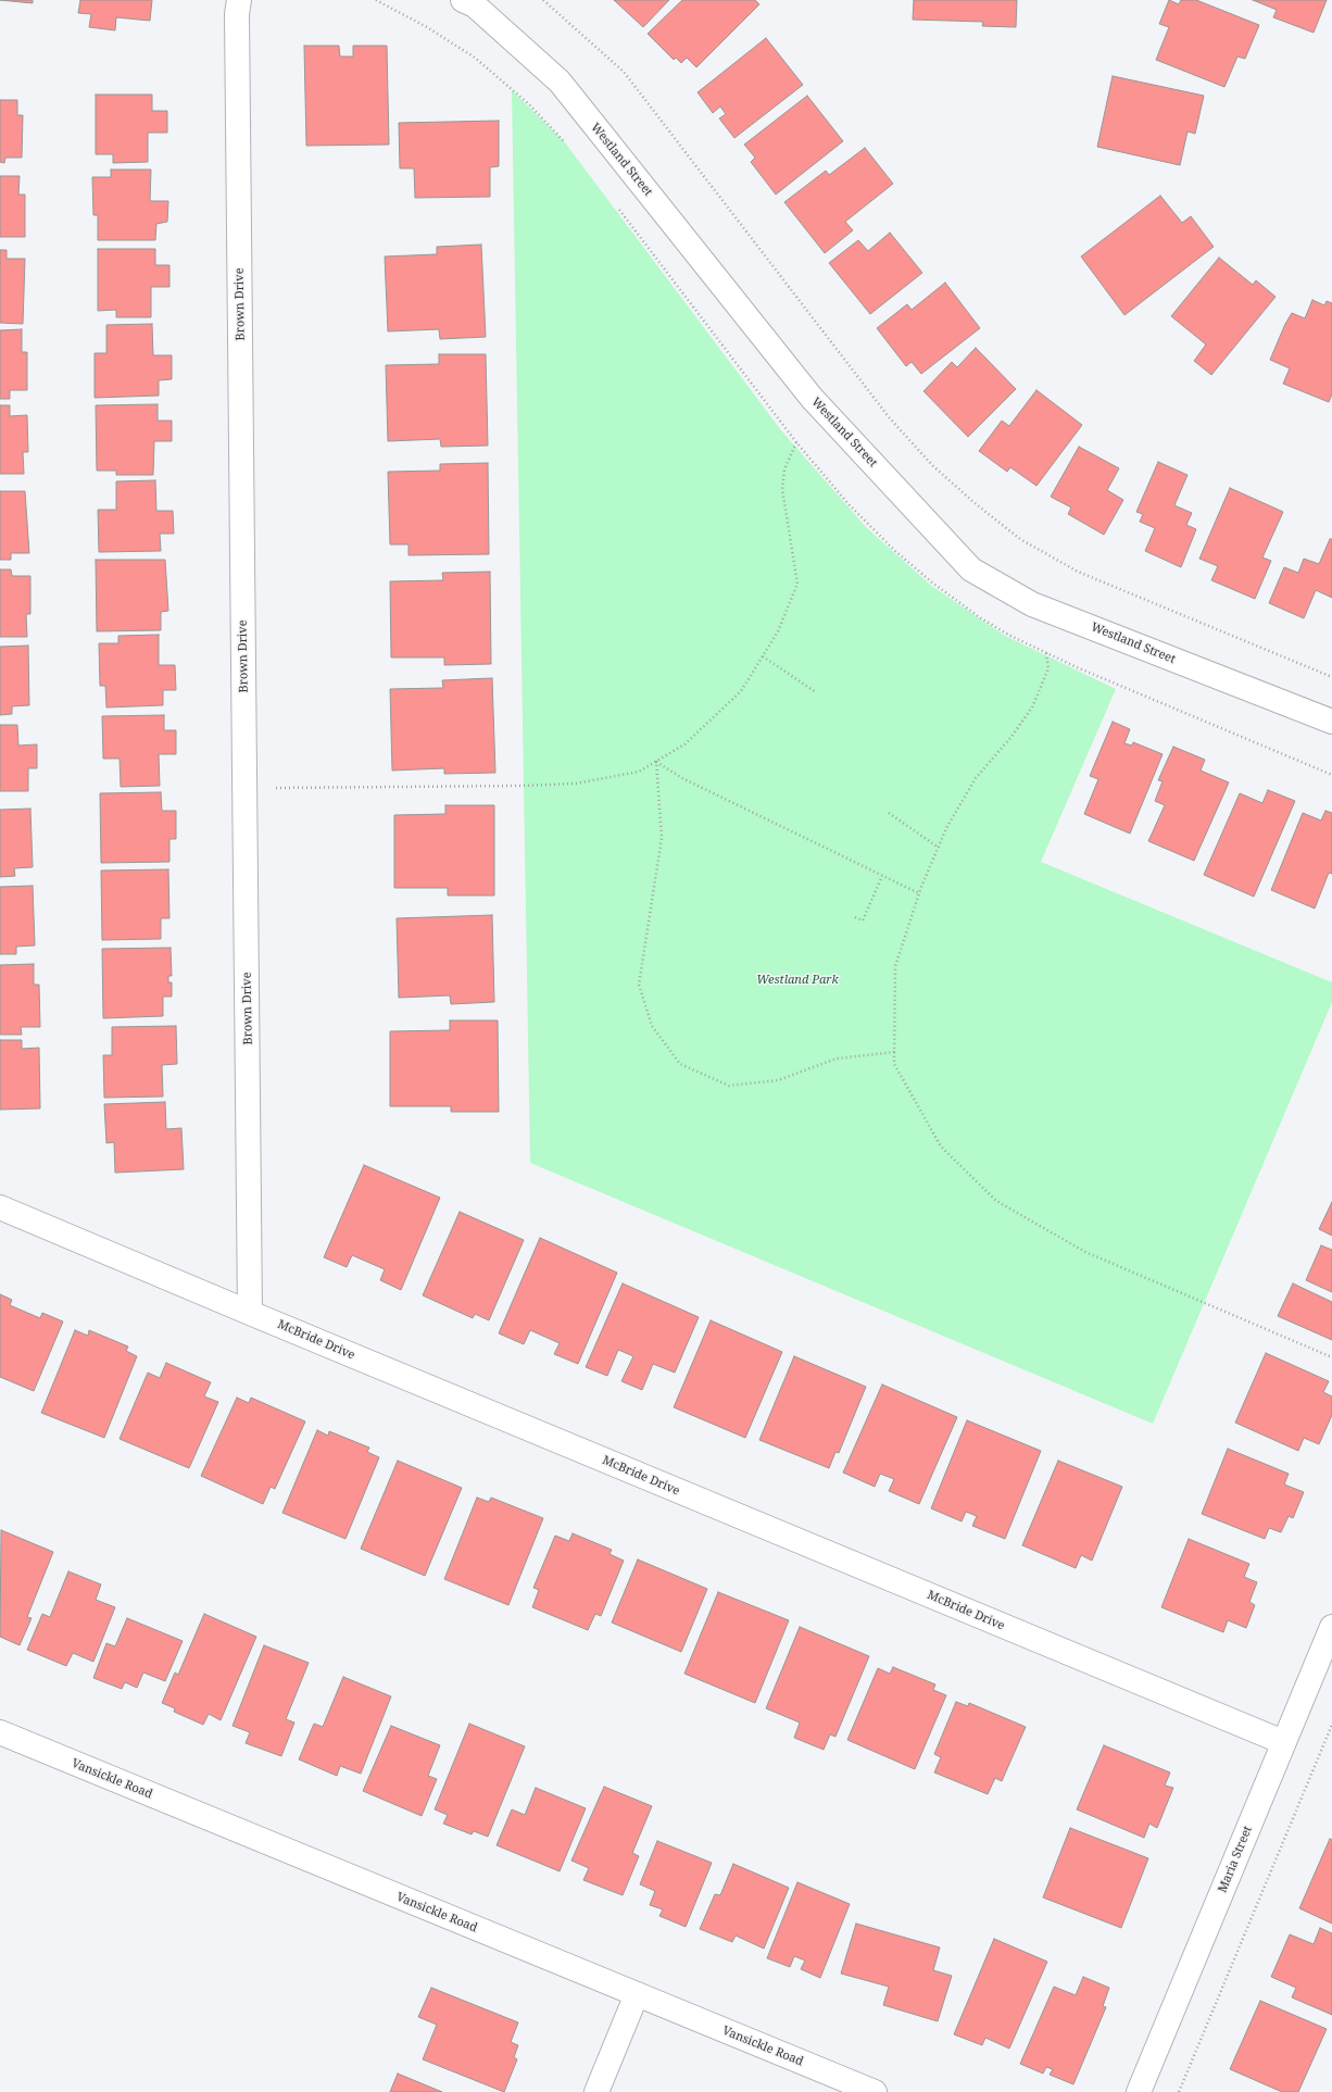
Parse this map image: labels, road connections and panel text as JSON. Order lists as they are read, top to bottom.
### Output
{
  "streets": {
    "street": [
      "Westland Street",
      "Brown Drive",
      "McBride Drive",
      "Vansickle Road",
      "Maria Street"
    ]
  },
  "crossings": [
    ["Brown Drive", "McBride Drive"],
    ["McBride Drive", "Maria Street"]
  ],
  "parks": ["Westland Park"]
}
